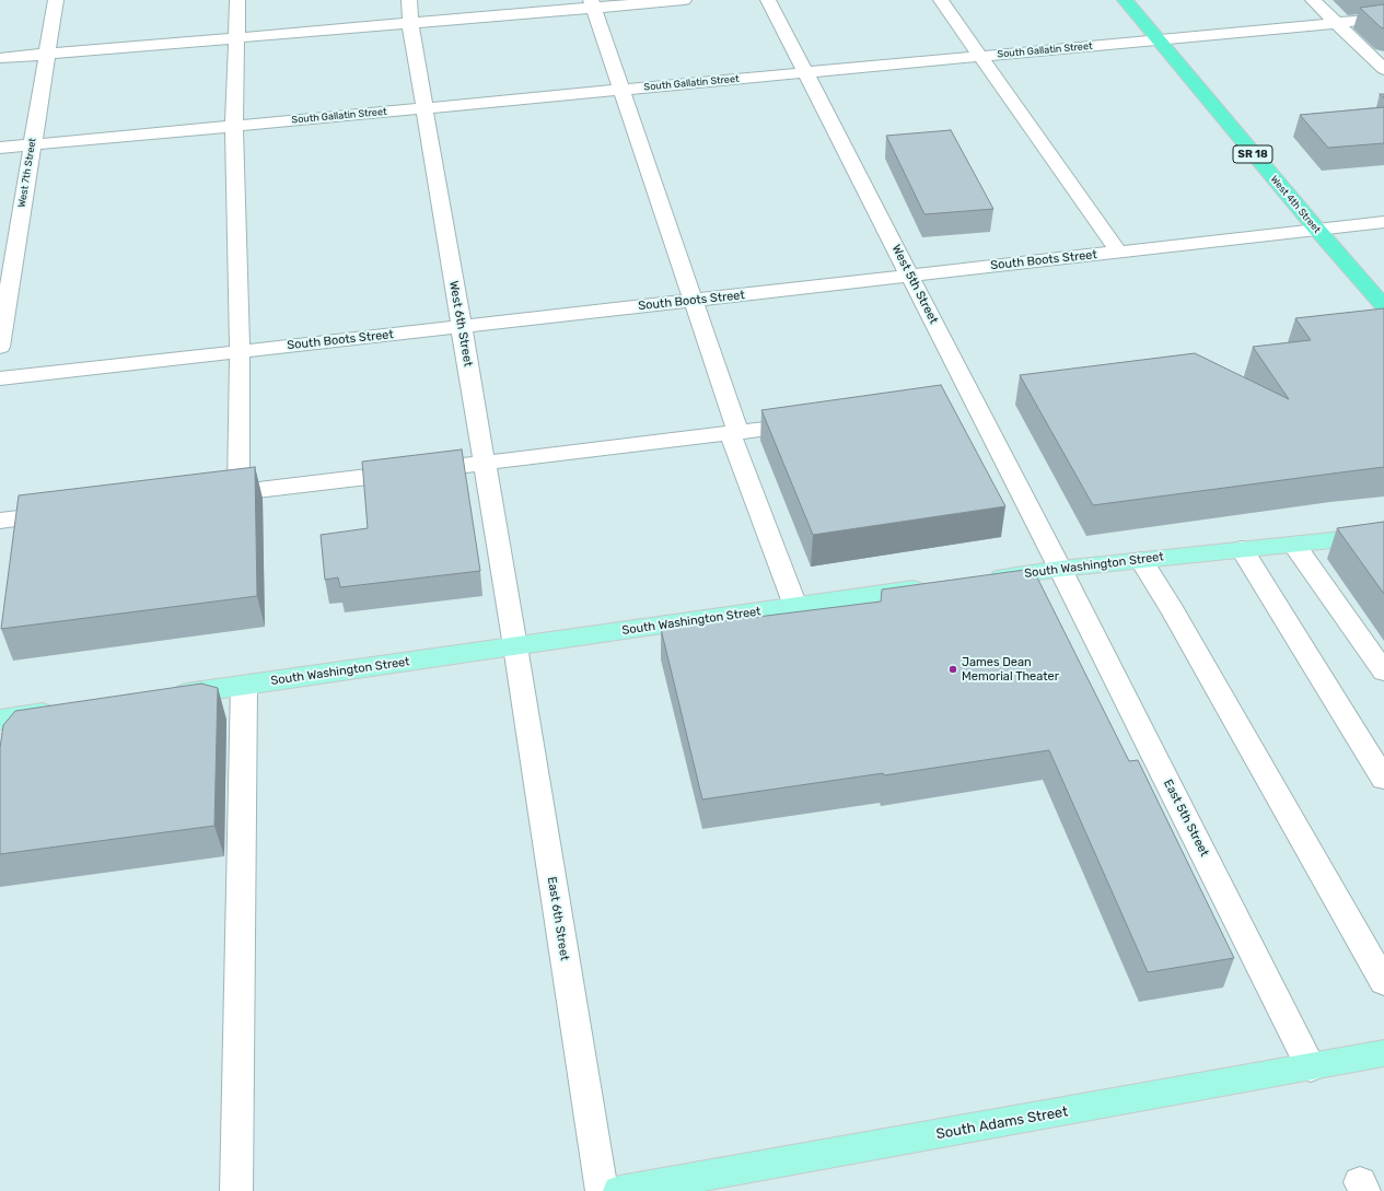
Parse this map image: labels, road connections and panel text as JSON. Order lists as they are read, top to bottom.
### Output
{
  "streets": {
    "highway": ["SR 18", "West 4th Street"],
    "main road": ["South Washington Street", "South Adams Street"],
    "street": [
      "South Gallatin Street",
      "West 7th Street",
      "South Boots Street",
      "West 5th Street",
      "West 6th Street",
      "East 5th Street",
      "East 6th Street"
    ]
  },
  "crossings": [
    ["South Gallatin Street", "West 7th Street"],
    ["South Gallatin Street", "West 4th Street"],
    ["South Gallatin Street", "West 5th Street"],
    ["South Gallatin Street", "West 6th Street"],
    ["West 4th Street", "South Boots Street"],
    ["South Boots Street", "West 5th Street"],
    ["South Boots Street", "West 6th Street"],
    ["West 5th Street", "South Washington Street"],
    ["West 5th Street", "East 5th Street"],
    ["West 6th Street", "South Washington Street"],
    ["West 6th Street", "East 6th Street"],
    ["South Washington Street", "East 5th Street"],
    ["South Washington Street", "East 6th Street"],
    ["East 5th Street", "South Adams Street"]
  ],
  "places": ["James Dean Memorial Theater"]
}
